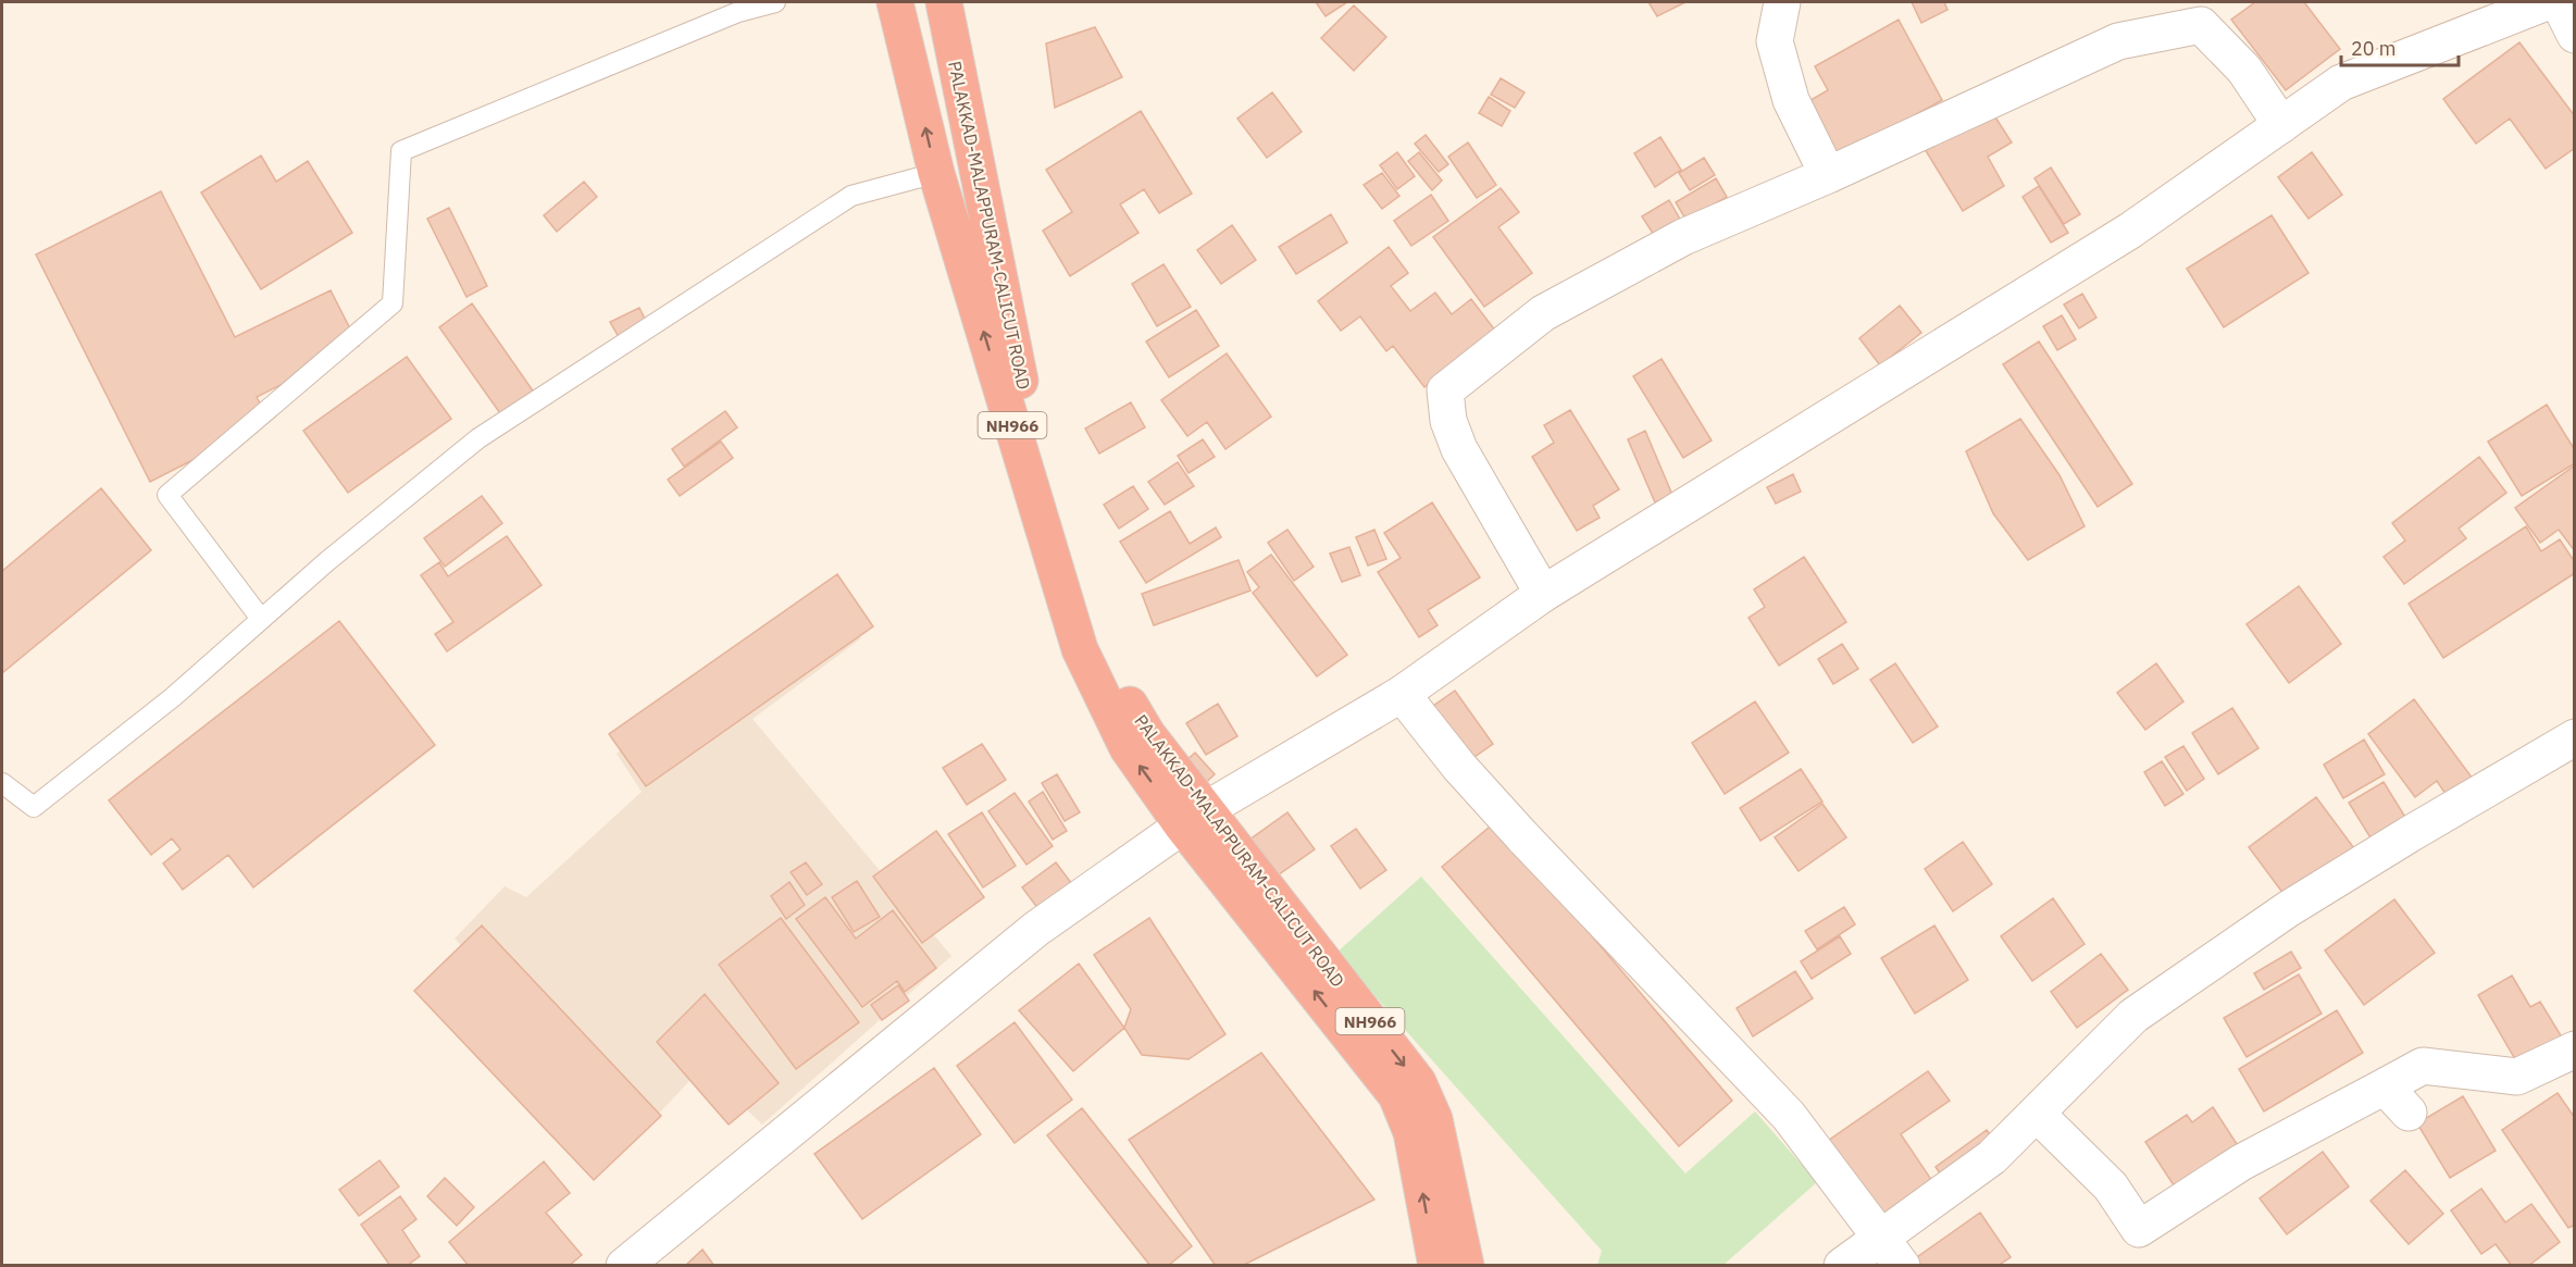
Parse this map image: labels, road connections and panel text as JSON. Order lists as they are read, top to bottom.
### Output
{
  "streets": {
    "highway": ["PALAKKAD-MALAPPURAM-CALICUT ROAD", "NH966"]
  },
  "scale_bar": "20 m"
}
